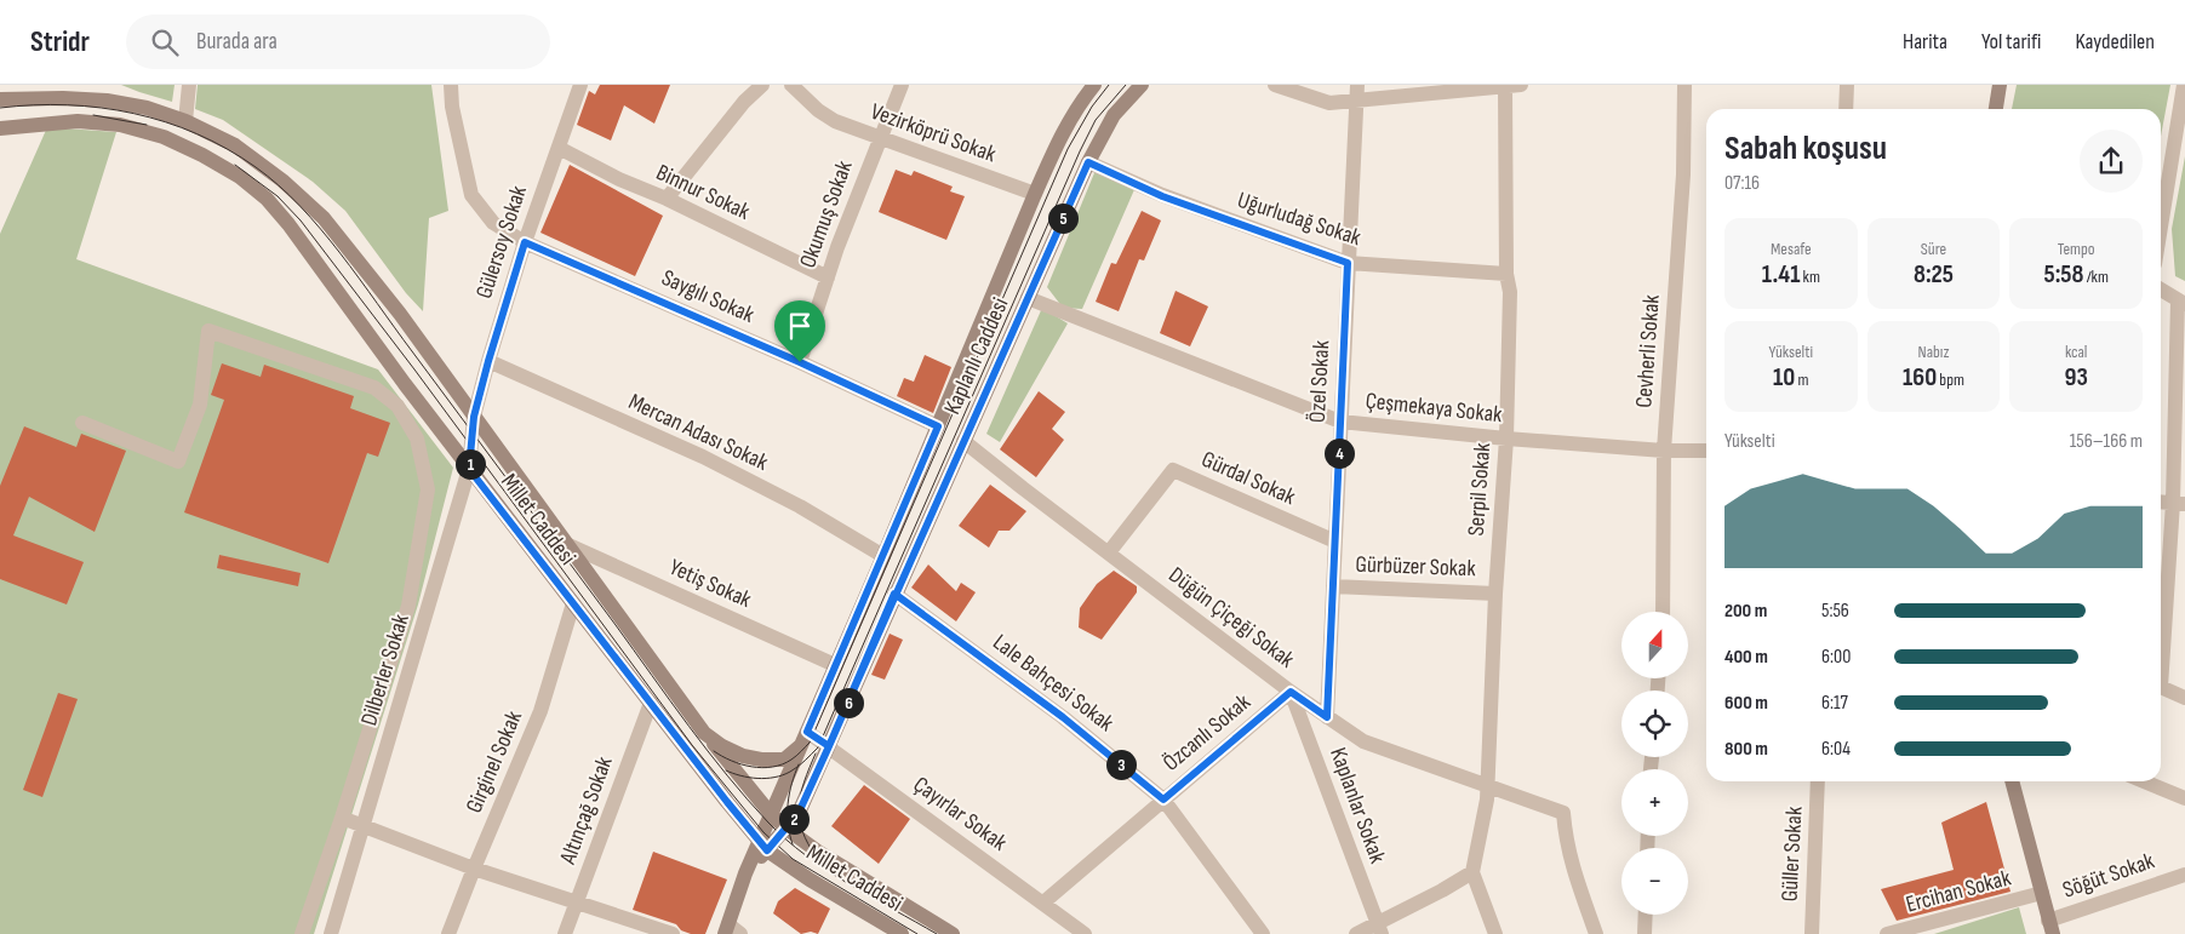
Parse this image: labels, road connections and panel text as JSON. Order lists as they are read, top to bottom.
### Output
{
  "streets": {
    "main road": ["Kaplanlı Caddesi", "Millet Caddesi"],
    "street": [
      "Vezirköprü Sokak",
      "Binnur Sokak",
      "Okumuş Sokak",
      "Uğurludağ Sokak",
      "Gülersoy Sokak",
      "Saygılı Sokak",
      "Cevherli Sokak",
      "Özel Sokak",
      "Çeşmekaya Sokak",
      "Mercan Adası Sokak",
      "Gürdal Sokak",
      "Serpil Sokak",
      "Gürbüzer Sokak",
      "Yetiş Sokak",
      "Düğün Çiçeği Sokak",
      "Dilberler Sokak",
      "Lale Bahçesi Sokak",
      "Özcanlı Sokak",
      "Girginel Sokak",
      "Kaplanlar Sokak",
      "Altınçağ Sokak",
      "Çayırlar Sokak",
      "Güller Sokak",
      "Söğüt Sokak",
      "Ercihan Sokak"
    ]
  },
  "crossings": [
    ["Vezirköprü Sokak", "Okumuş Sokak"],
    ["Vezirköprü Sokak", "Kaplanlı Caddesi"],
    ["Binnur Sokak", "Okumuş Sokak"],
    ["Binnur Sokak", "Gülersoy Sokak"],
    ["Okumuş Sokak", "Saygılı Sokak"],
    ["Uğurludağ Sokak", "Kaplanlı Caddesi"],
    ["Uğurludağ Sokak", "Özel Sokak"],
    ["Uğurludağ Sokak", "Serpil Sokak"],
    ["Gülersoy Sokak", "Saygılı Sokak"],
    ["Gülersoy Sokak", "Mercan Adası Sokak"],
    ["Gülersoy Sokak", "Millet Caddesi"],
    ["Gülersoy Sokak", "Dilberler Sokak"],
    ["Saygılı Sokak", "Kaplanlı Caddesi"],
    ["Cevherli Sokak", "Çeşmekaya Sokak"],
    ["Kaplanlı Caddesi", "Çeşmekaya Sokak"],
    ["Kaplanlı Caddesi", "Mercan Adası Sokak"],
    ["Kaplanlı Caddesi", "Millet Caddesi"],
    ["Kaplanlı Caddesi", "Yetiş Sokak"],
    ["Kaplanlı Caddesi", "Düğün Çiçeği Sokak"],
    ["Kaplanlı Caddesi", "Lale Bahçesi Sokak"],
    ["Kaplanlı Caddesi", "Çayırlar Sokak"],
    ["Özel Sokak", "Çeşmekaya Sokak"],
    ["Özel Sokak", "Gürdal Sokak"],
    ["Özel Sokak", "Gürbüzer Sokak"],
    ["Özel Sokak", "Düğün Çiçeği Sokak"],
    ["Çeşmekaya Sokak", "Serpil Sokak"],
    ["Gürdal Sokak", "Düğün Çiçeği Sokak"],
    ["Serpil Sokak", "Gürbüzer Sokak"],
    ["Serpil Sokak", "Düğün Çiçeği Sokak"],
    ["Millet Caddesi", "Yetiş Sokak"],
    ["Millet Caddesi", "Dilberler Sokak"],
    ["Millet Caddesi", "Girginel Sokak"],
    ["Millet Caddesi", "Altınçağ Sokak"],
    ["Düğün Çiçeği Sokak", "Özcanlı Sokak"],
    ["Düğün Çiçeği Sokak", "Kaplanlar Sokak"],
    ["Lale Bahçesi Sokak", "Özcanlı Sokak"],
    ["Özcanlı Sokak", "Kaplanlar Sokak"],
    ["Özcanlı Sokak", "Çayırlar Sokak"]
  ],
  "north": "top",
  "page": {
    "header": "Stridr",
    "search": "Burada ara",
    "nav": ["Harita", "Yol tarifi", "Kaydedilen"],
    "heading": ["Sabah koşusu", "07:16"],
    "pins": [
      "5",
      "4",
      "1",
      "6",
      "3",
      "2"
    ],
    "stats": [
      ["Mesafe", "1.41 km"],
      ["Süre", "8:25"],
      ["Tempo", "5:58 /km"],
      ["Yükselti", "10 m"],
      ["Nabız", "160 bpm"],
      ["kcal", "93"]
    ],
    "chart": ["Yükselti", "156–166 m"],
    "list": [
      {
        "name": "200 m",
        "note": "5:56"
      },
      {
        "name": "400 m",
        "note": "6:00"
      },
      {
        "name": "600 m",
        "note": "6:17"
      },
      {
        "name": "800 m",
        "note": "6:04"
      }
    ],
    "map_buttons": ["+", "−"]
  }
}
